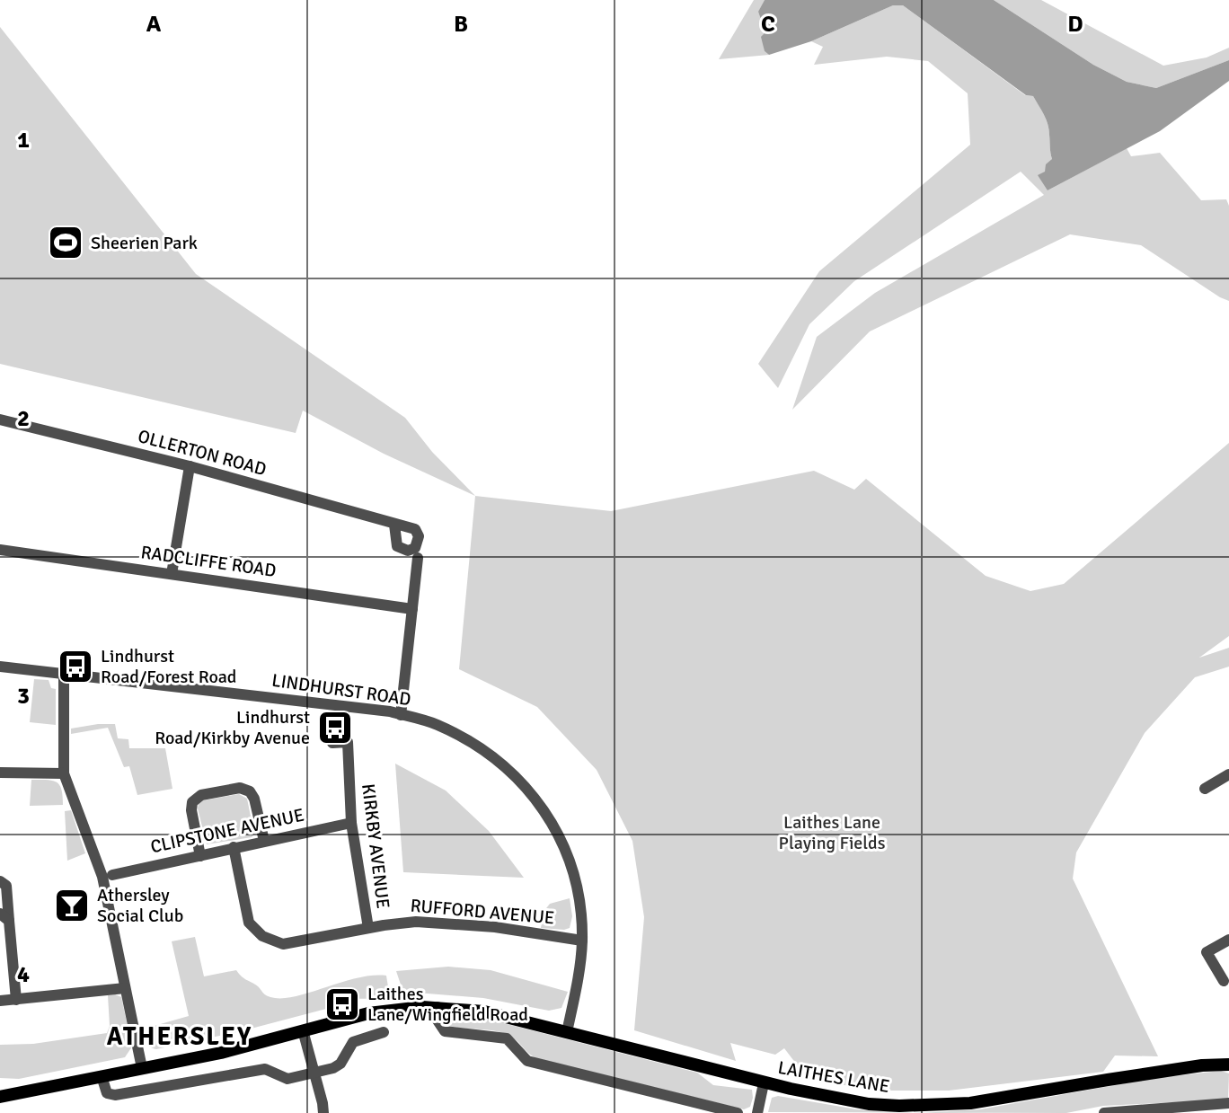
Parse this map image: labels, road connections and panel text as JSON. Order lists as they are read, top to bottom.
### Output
{
  "streets": {
    "main road": ["LAITHES LANE"],
    "street": [
      "OLLERTON ROAD",
      "RADCLIFFE ROAD",
      "LINDHURST ROAD",
      "CLIPSTONE AVENUE",
      "KIRKBY AVENUE",
      "RUFFORD AVENUE"
    ]
  },
  "crossings": [
    ["LINDHURST ROAD", "RUFFORD AVENUE"],
    ["LINDHURST ROAD", "LAITHES LANE"],
    ["CLIPSTONE AVENUE", "KIRKBY AVENUE"],
    ["CLIPSTONE AVENUE", "RUFFORD AVENUE"],
    ["KIRKBY AVENUE", "RUFFORD AVENUE"]
  ],
  "districts": ["ATHERSLEY"],
  "parks": ["Laithes Lane Playing Fields"],
  "places": {
    "sports": ["Sheerien Park"],
    "bus stop": ["Lindhurst Road/Forest Road", "Lindhurst Road/Kirkby Avenue", "Laithes Lane/Wingfield Road"],
    "bar": ["Athersley Social Club"]
  },
  "grid": {
    "columns": [
      "A",
      "B",
      "C",
      "D"
    ],
    "rows": [
      "1",
      "2",
      "3",
      "4"
    ]
  }
}
